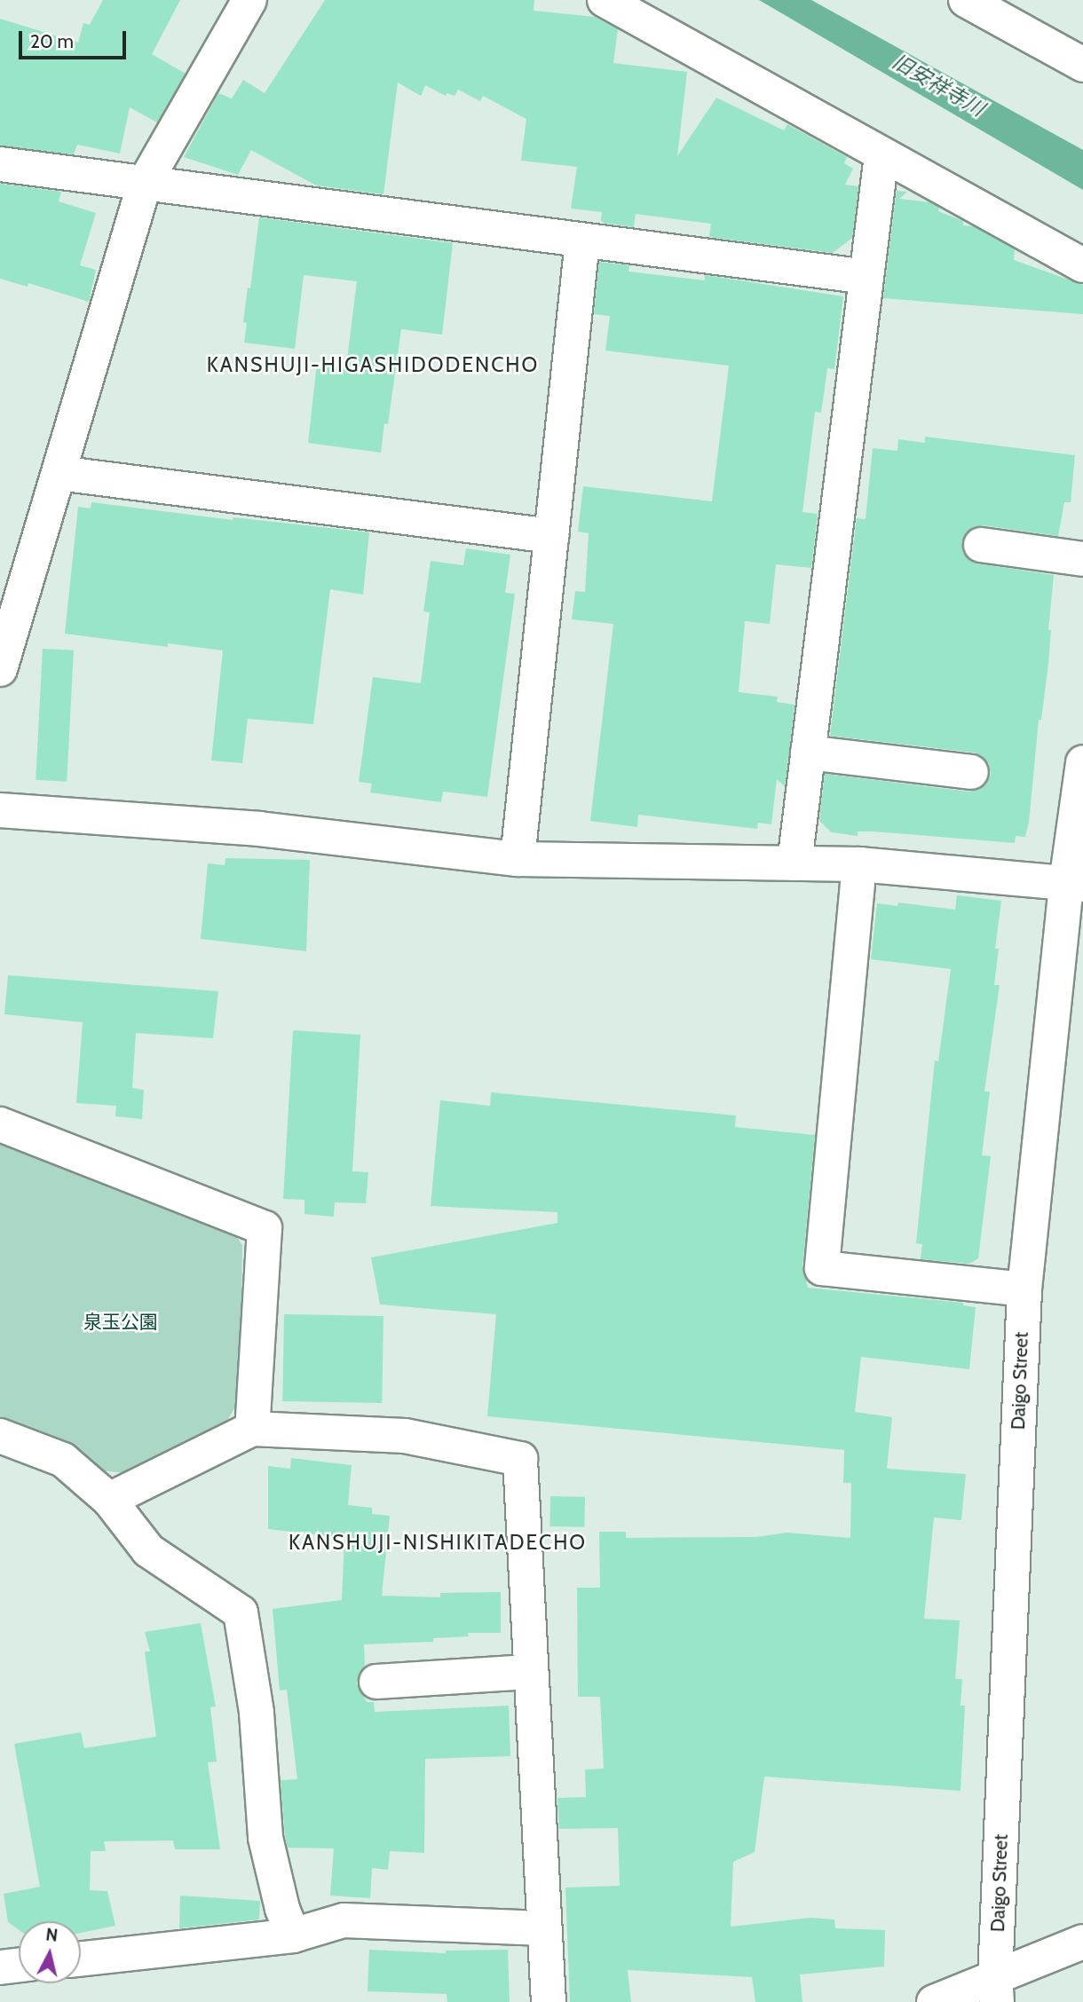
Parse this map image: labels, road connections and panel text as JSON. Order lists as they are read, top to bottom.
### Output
{
  "streets": {
    "street": ["Daigo Street"]
  },
  "districts": ["KANSHUJI-HIGASHIDODENCHO", "KANSHUJI-NISHIKITADECHO"],
  "water": ["旧安祥寺川"],
  "parks": ["泉玉公園"],
  "scale_bar": "20 m",
  "north": "top"
}
